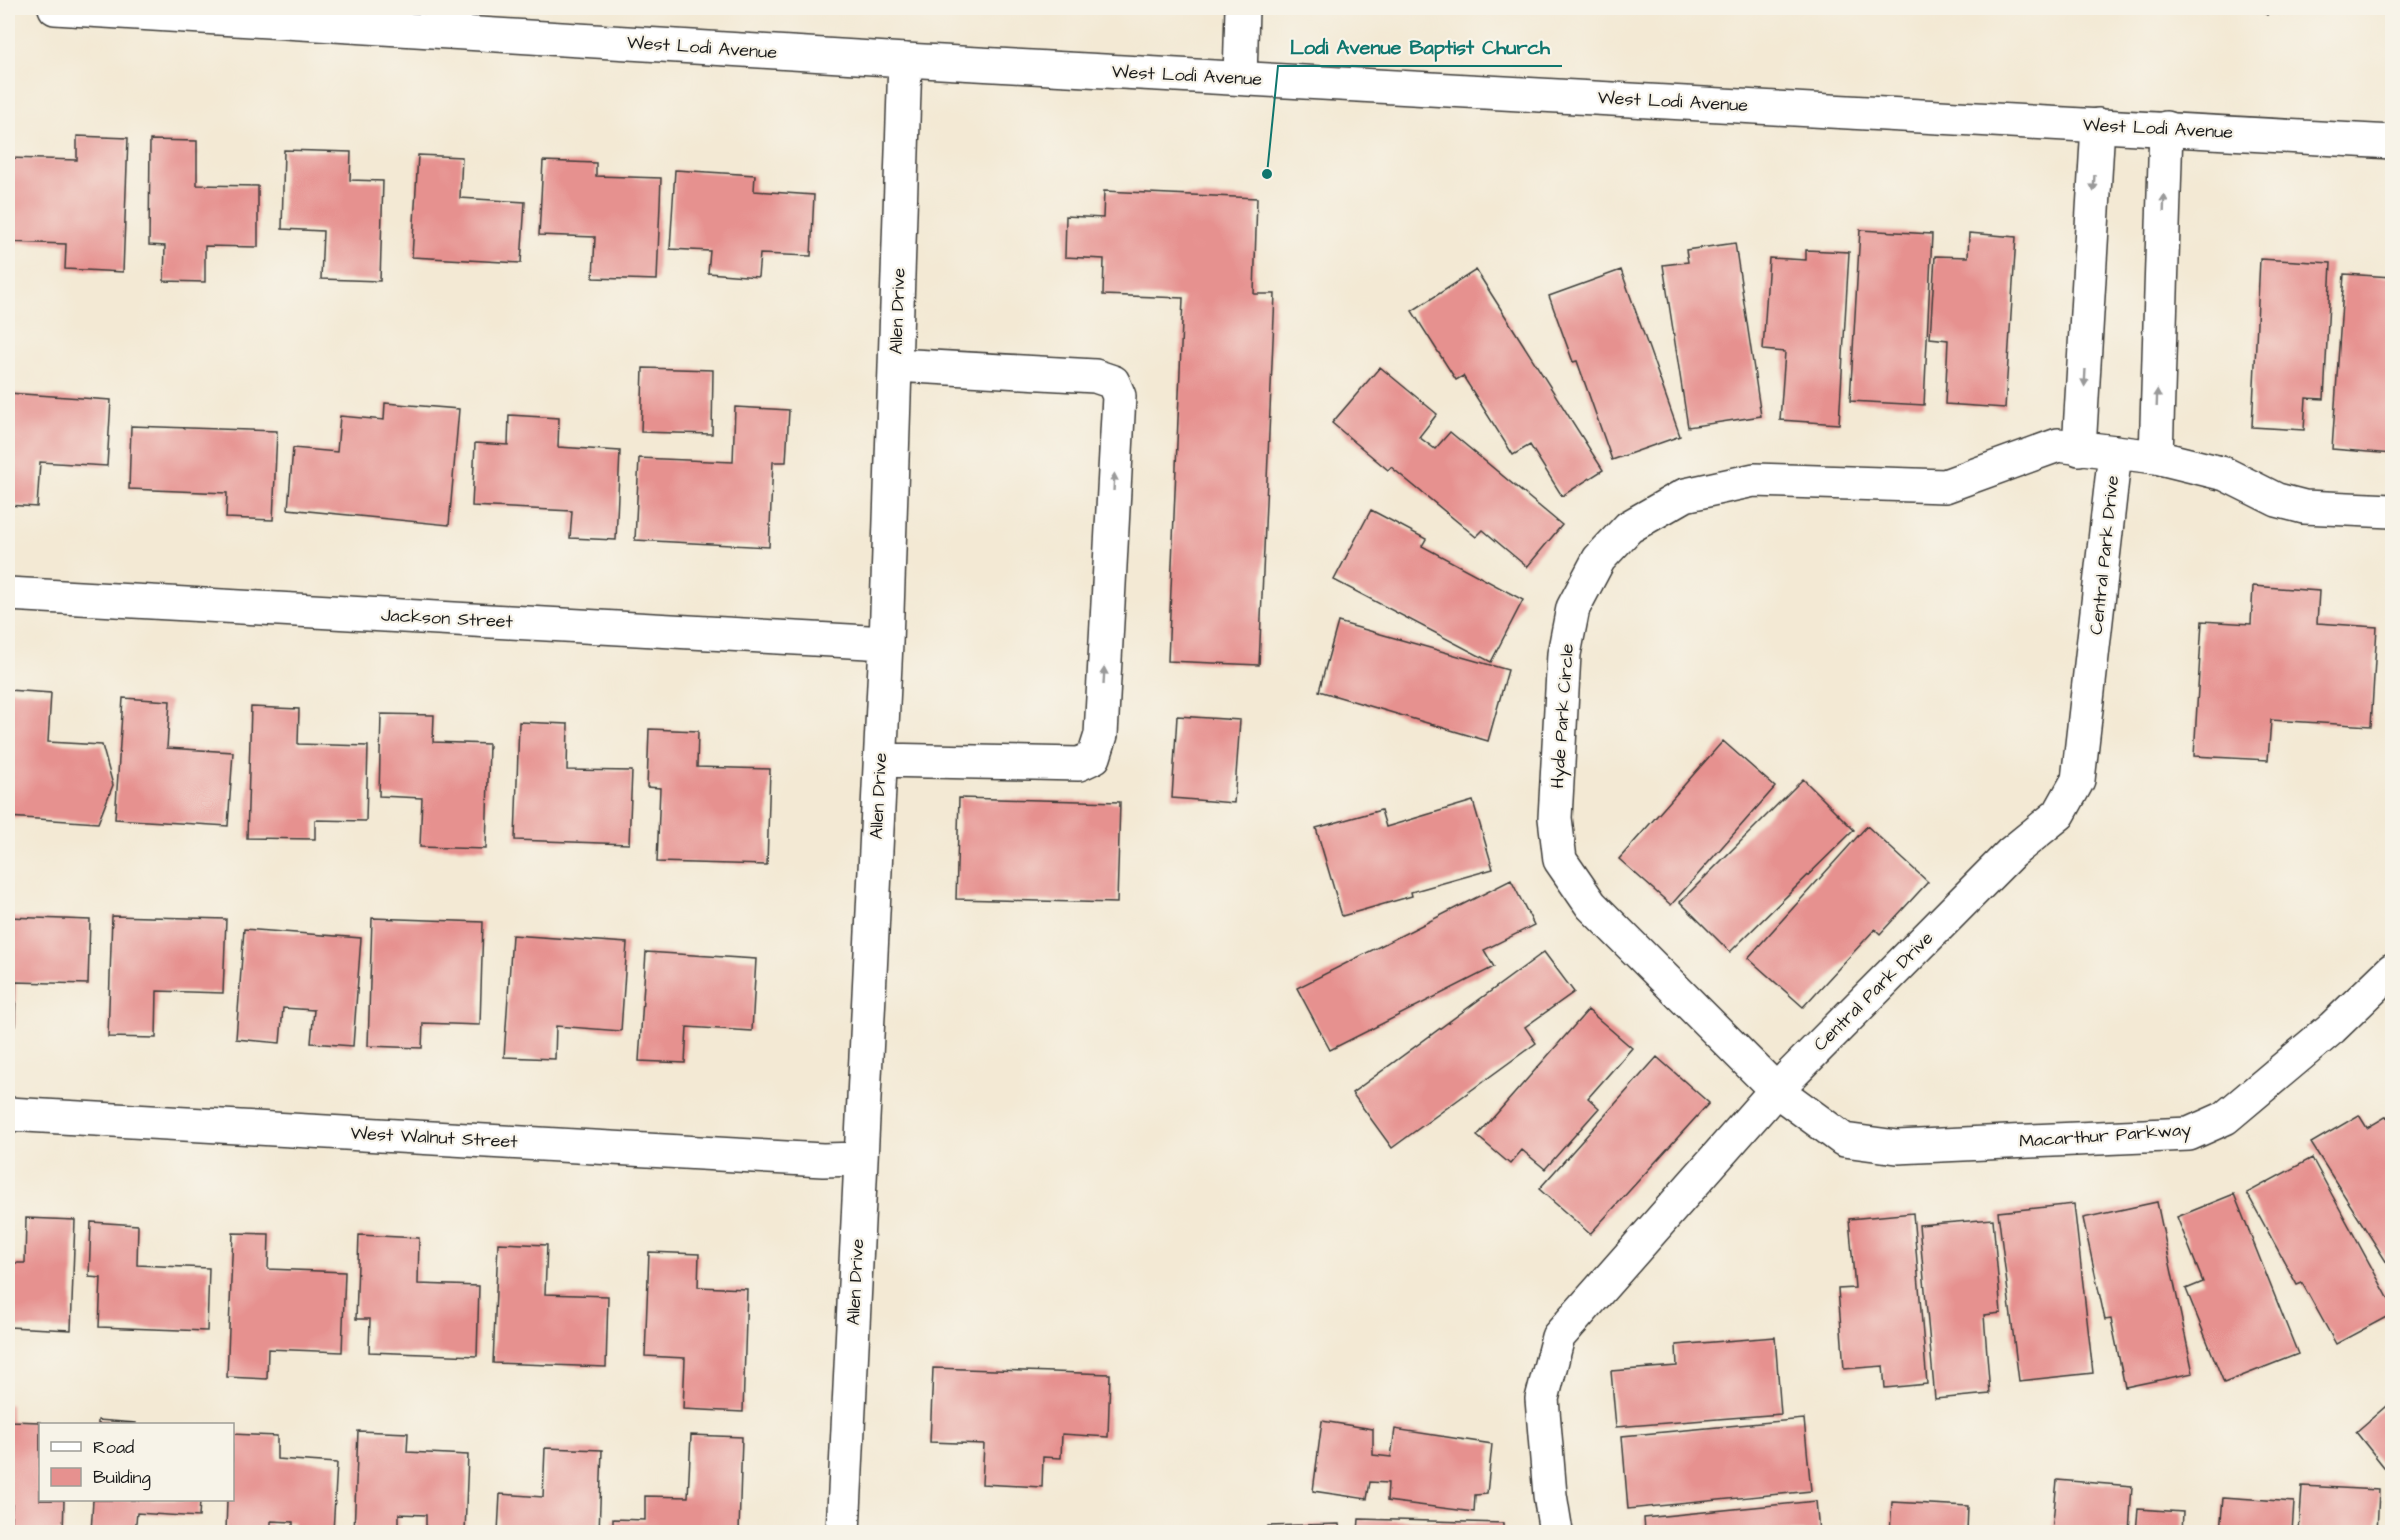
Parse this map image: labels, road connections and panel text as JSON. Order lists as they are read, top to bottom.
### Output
{
  "streets": {
    "street": [
      "West Lodi Avenue",
      "Allen Drive",
      "Central Park Drive",
      "Jackson Street",
      "Hyde Park Circle",
      "Macarthur Parkway",
      "West Walnut Street"
    ]
  },
  "crossings": [
    ["West Lodi Avenue", "Allen Drive"],
    ["Allen Drive", "Jackson Street"],
    ["Allen Drive", "West Walnut Street"],
    ["Central Park Drive", "Hyde Park Circle"],
    ["Central Park Drive", "Macarthur Parkway"],
    ["Hyde Park Circle", "Macarthur Parkway"]
  ],
  "places": ["Lodi Avenue Baptist Church"],
  "legend": ["Road", "Building"]
}
